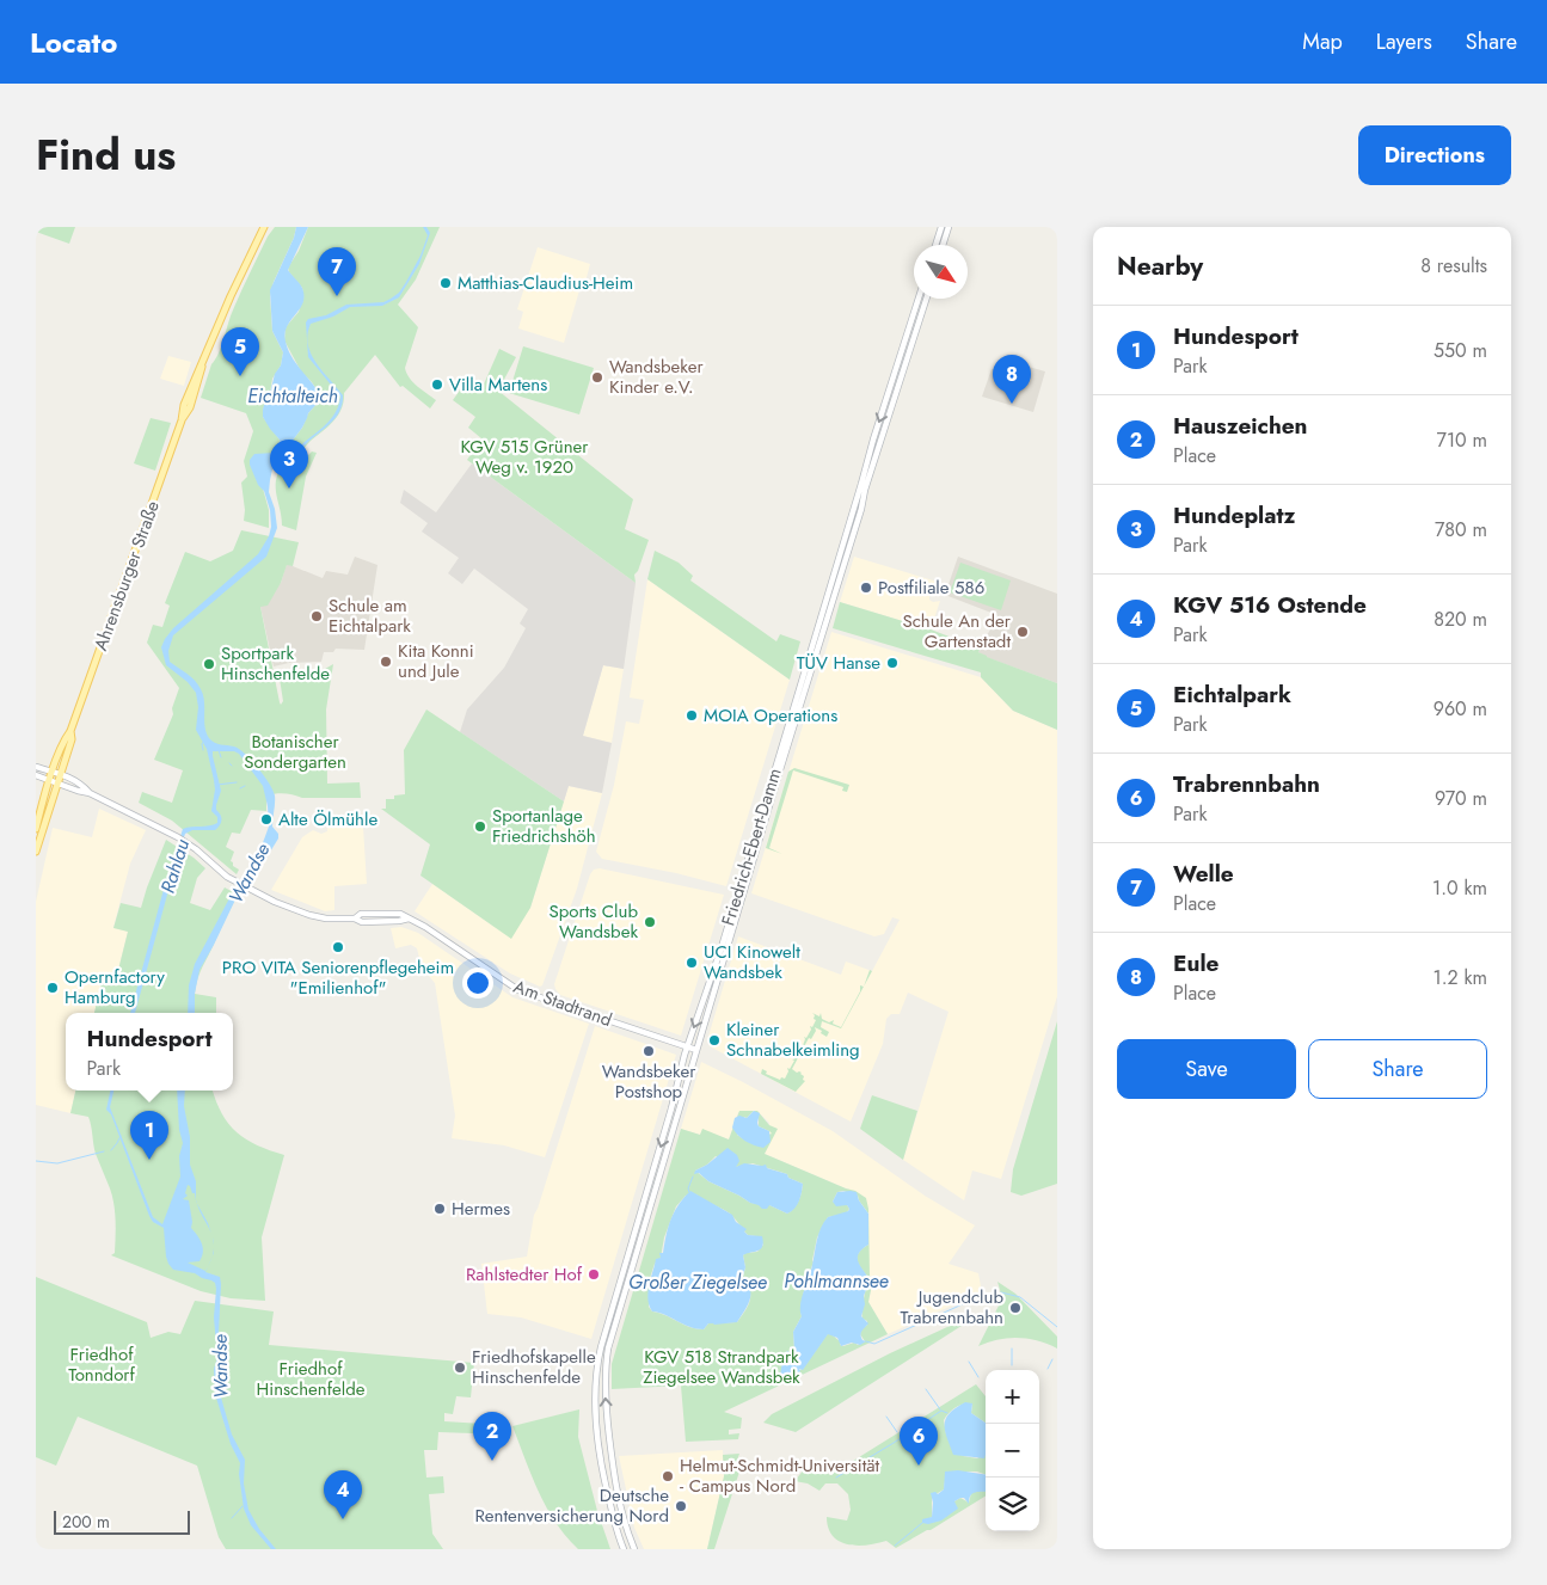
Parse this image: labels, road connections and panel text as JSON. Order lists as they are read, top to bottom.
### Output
{
  "streets": {
    "main road": ["Ahrensburger Straße", "Friedrich-Ebert-Damm", "Am Stadtrand"]
  },
  "crossings": [
    ["Friedrich-Ebert-Damm", "Am Stadtrand"]
  ],
  "water": [
    "Eichtalteich",
    "Rahlau",
    "Wandse",
    "Pohlmannsee",
    "Großer Ziegelsee"
  ],
  "parks": [
    "KGV 515 Grüner Weg v. 1920",
    "Botanischer Sondergarten",
    "Friedhof Tonndorf",
    "KGV 518 Strandpark Ziegelsee Wandsbek",
    "Friedhof Hinschenfelde"
  ],
  "places": [
    "Matthias-Claudius-Heim",
    "Wandsbeker Kinder e.V.",
    "Villa Martens",
    "Postfiliale 586",
    "Schule am Eichtalpark",
    "Schule An der Gartenstadt",
    "Kita Konni und Jule",
    "TÜV Hanse",
    "Sportpark Hinschenfelde",
    "MOIA Operations",
    "Alte Ölmühle",
    "Sportanlage Friedrichshöh",
    "Sports Club Wandsbek",
    "PRO VITA Seniorenpflegeheim \"Emilienhof\"",
    "UCI Kinowelt Wandsbek",
    "Opernfactory Hamburg",
    "Kleiner Schnabelkeimling",
    "Wandsbeker Postshop",
    "Hermes",
    "Rahlstedter Hof",
    "Jugendclub Trabrennbahn",
    "Friedhofskapelle Hinschenfelde",
    "Helmut-Schmidt-Universität - Campus Nord",
    "Deutsche Rentenversicherung Nord"
  ],
  "scale_bar": "200 m",
  "north": "bottom right",
  "page": {
    "header": "Locato",
    "nav": ["Map", "Layers", "Share"],
    "title": "Find us",
    "buttons": [
      "Directions",
      ["Save", "Share"]
    ],
    "heading": ["Nearby", "8 results"],
    "pins": [
      "7",
      "5",
      "8",
      "3",
      "1",
      "2",
      "6",
      "4"
    ],
    "list": [
      {
        "mark": "1",
        "name": "Hundesport",
        "note": "Park",
        "value": "550 m"
      },
      {
        "mark": "2",
        "name": "Hauszeichen",
        "note": "Place",
        "value": "710 m"
      },
      {
        "mark": "3",
        "name": "Hundeplatz",
        "note": "Park",
        "value": "780 m"
      },
      {
        "mark": "4",
        "name": "KGV 516 Ostende",
        "note": "Park",
        "value": "820 m"
      },
      {
        "mark": "5",
        "name": "Eichtalpark",
        "note": "Park",
        "value": "960 m"
      },
      {
        "mark": "6",
        "name": "Trabrennbahn",
        "note": "Park",
        "value": "970 m"
      },
      {
        "mark": "7",
        "name": "Welle",
        "note": "Place",
        "value": "1.0 km"
      },
      {
        "mark": "8",
        "name": "Eule",
        "note": "Place",
        "value": "1.2 km"
      }
    ],
    "popup": ["Hundesport", "Park"],
    "map_buttons": ["+", "−"],
    "scale": "200 m"
  }
}
